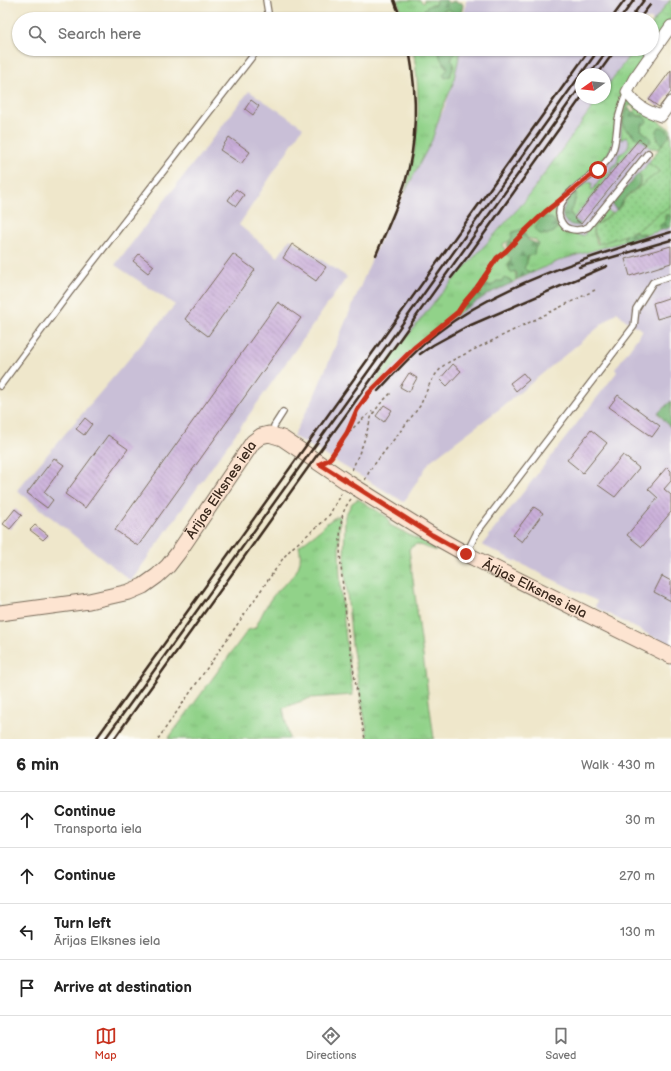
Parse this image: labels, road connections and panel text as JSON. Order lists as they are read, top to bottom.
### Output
{
  "streets": {
    "street": ["Ārijas Elksnes iela"]
  },
  "north": "left",
  "page": {
    "search": "Search here",
    "heading": ["6 min", "Walk · 430 m"],
    "list": [
      ["Continue", "Transporta iela", "30 m"],
      ["Continue", "270 m"],
      ["Turn left", "Ārijas Elksnes iela", "130 m"],
      "Arrive at destination"
    ],
    "nav": ["Map", "Directions", "Saved"]
  }
}
